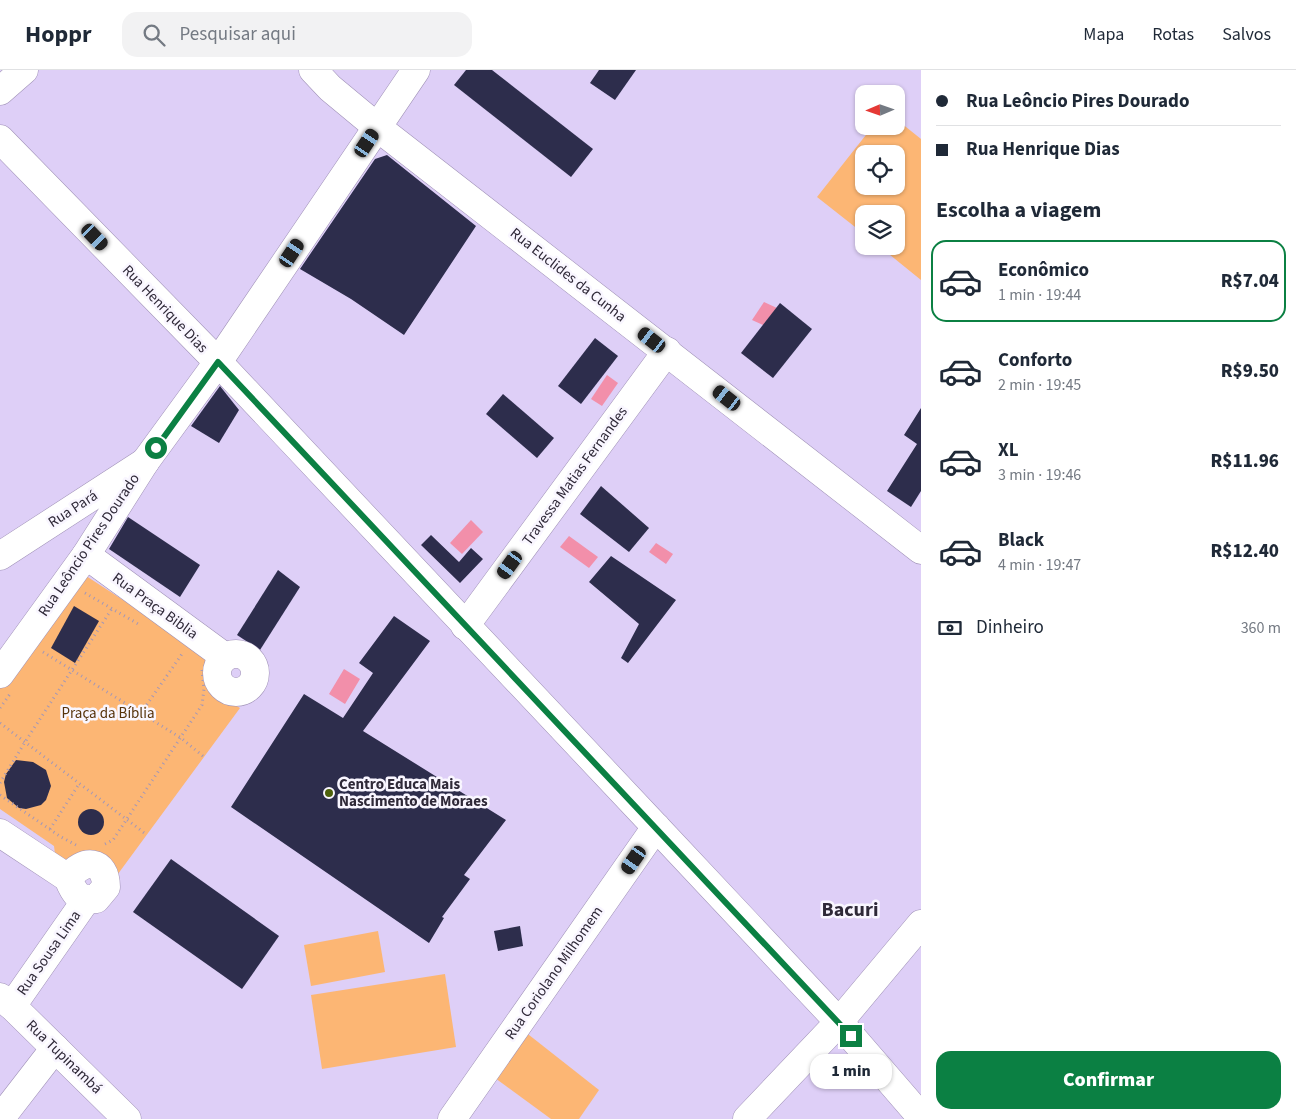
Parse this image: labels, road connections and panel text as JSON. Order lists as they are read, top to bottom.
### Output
{
  "streets": {
    "street": [
      "Rua Euclides da Cunha",
      "Rua Henrique Dias",
      "Travessa Matias Fernandes",
      "Rua Pará",
      "Rua Leôncio Pires Dourado",
      "Rua Praça Biblia",
      "Rua Sousa Lima",
      "Rua Coriolano Milhomem",
      "Rua Tupinambá"
    ]
  },
  "crossings": [
    ["Rua Euclides da Cunha", "Travessa Matias Fernandes"],
    ["Rua Euclides da Cunha", "Rua Leôncio Pires Dourado"],
    ["Rua Henrique Dias", "Travessa Matias Fernandes"],
    ["Rua Henrique Dias", "Rua Leôncio Pires Dourado"],
    ["Rua Henrique Dias", "Rua Coriolano Milhomem"],
    ["Rua Pará", "Rua Leôncio Pires Dourado"],
    ["Rua Leôncio Pires Dourado", "Rua Praça Biblia"],
    ["Rua Sousa Lima", "Rua Tupinambá"]
  ],
  "districts": ["Bacuri"],
  "parks": ["Praça da Bíblia"],
  "places": ["Centro Educa Mais Nascimento de Moraes"],
  "north": "left",
  "page": {
    "header": "Hoppr",
    "search": "Pesquisar aqui",
    "nav": ["Mapa", "Rotas", "Salvos"],
    "banner": ["Rua Leôncio Pires Dourado", "Rua Henrique Dias"],
    "heading": "Escolha a viagem",
    "list": [
      {
        "name": "Econômico",
        "note": "1 min · 19:44",
        "value": "R$7.04"
      },
      {
        "name": "Conforto",
        "note": "2 min · 19:45",
        "value": "R$9.50"
      },
      {
        "name": "XL",
        "note": "3 min · 19:46",
        "value": "R$11.96"
      },
      {
        "name": "Black",
        "note": "4 min · 19:47",
        "value": "R$12.40"
      }
    ],
    "pay": ["Dinheiro", "360 m"],
    "buttons": "Confirmar",
    "bubble": "1 min"
  }
}
